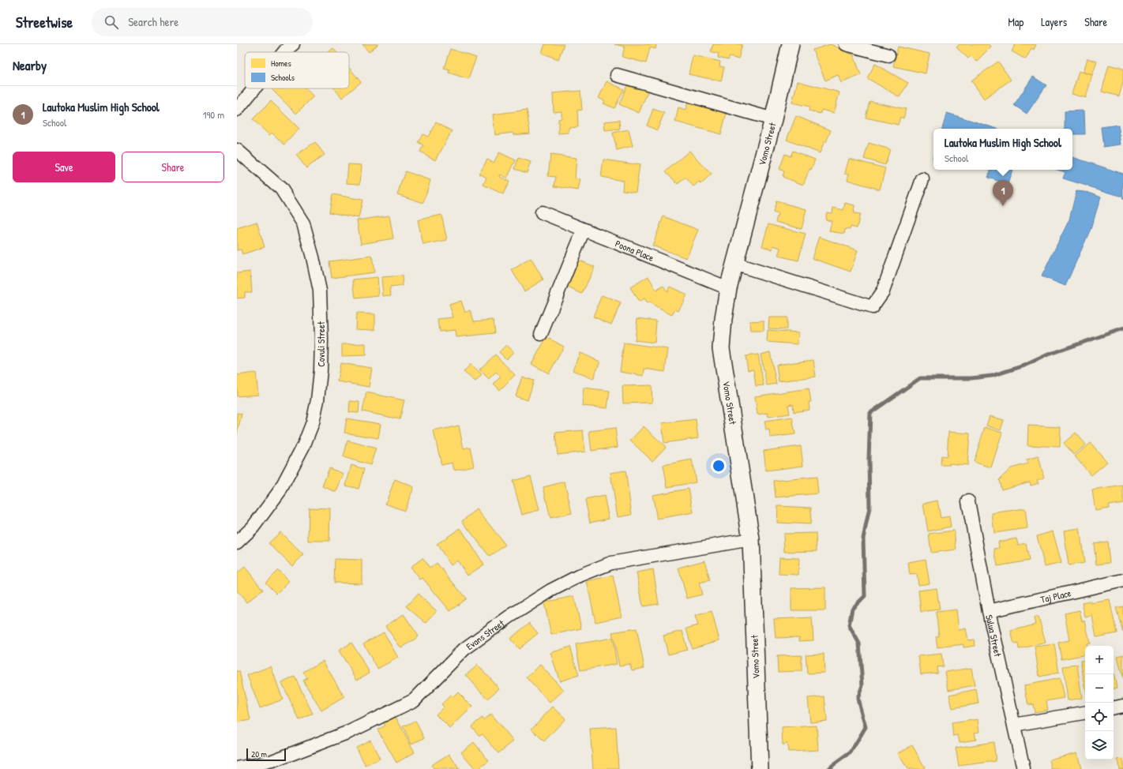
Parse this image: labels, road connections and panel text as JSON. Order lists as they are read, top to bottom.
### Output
{
  "streets": {
    "main road": ["Vomo Street"],
    "street": [
      "Poona Place",
      "Covuli Street",
      "Taj Place",
      "Evans Street",
      "Sulua Street"
    ]
  },
  "crossings": [
    ["Vomo Street", "Poona Place"],
    ["Vomo Street", "Evans Street"],
    ["Taj Place", "Sulua Street"]
  ],
  "legend": ["Homes", "Schools"],
  "scale_bar": "20 m",
  "page": {
    "header": "Streetwise",
    "search": "Search here",
    "nav": ["Map", "Layers", "Share"],
    "heading": "Nearby",
    "list": [
      {
        "mark": "1",
        "name": "Lautoka Muslim High School",
        "note": "School",
        "value": "190 m"
      }
    ],
    "popup": ["Lautoka Muslim High School", "School"],
    "buttons": ["Save", "Share"],
    "pins": "1",
    "map_buttons": ["+", "−"],
    "scale": "20 m"
  }
}
